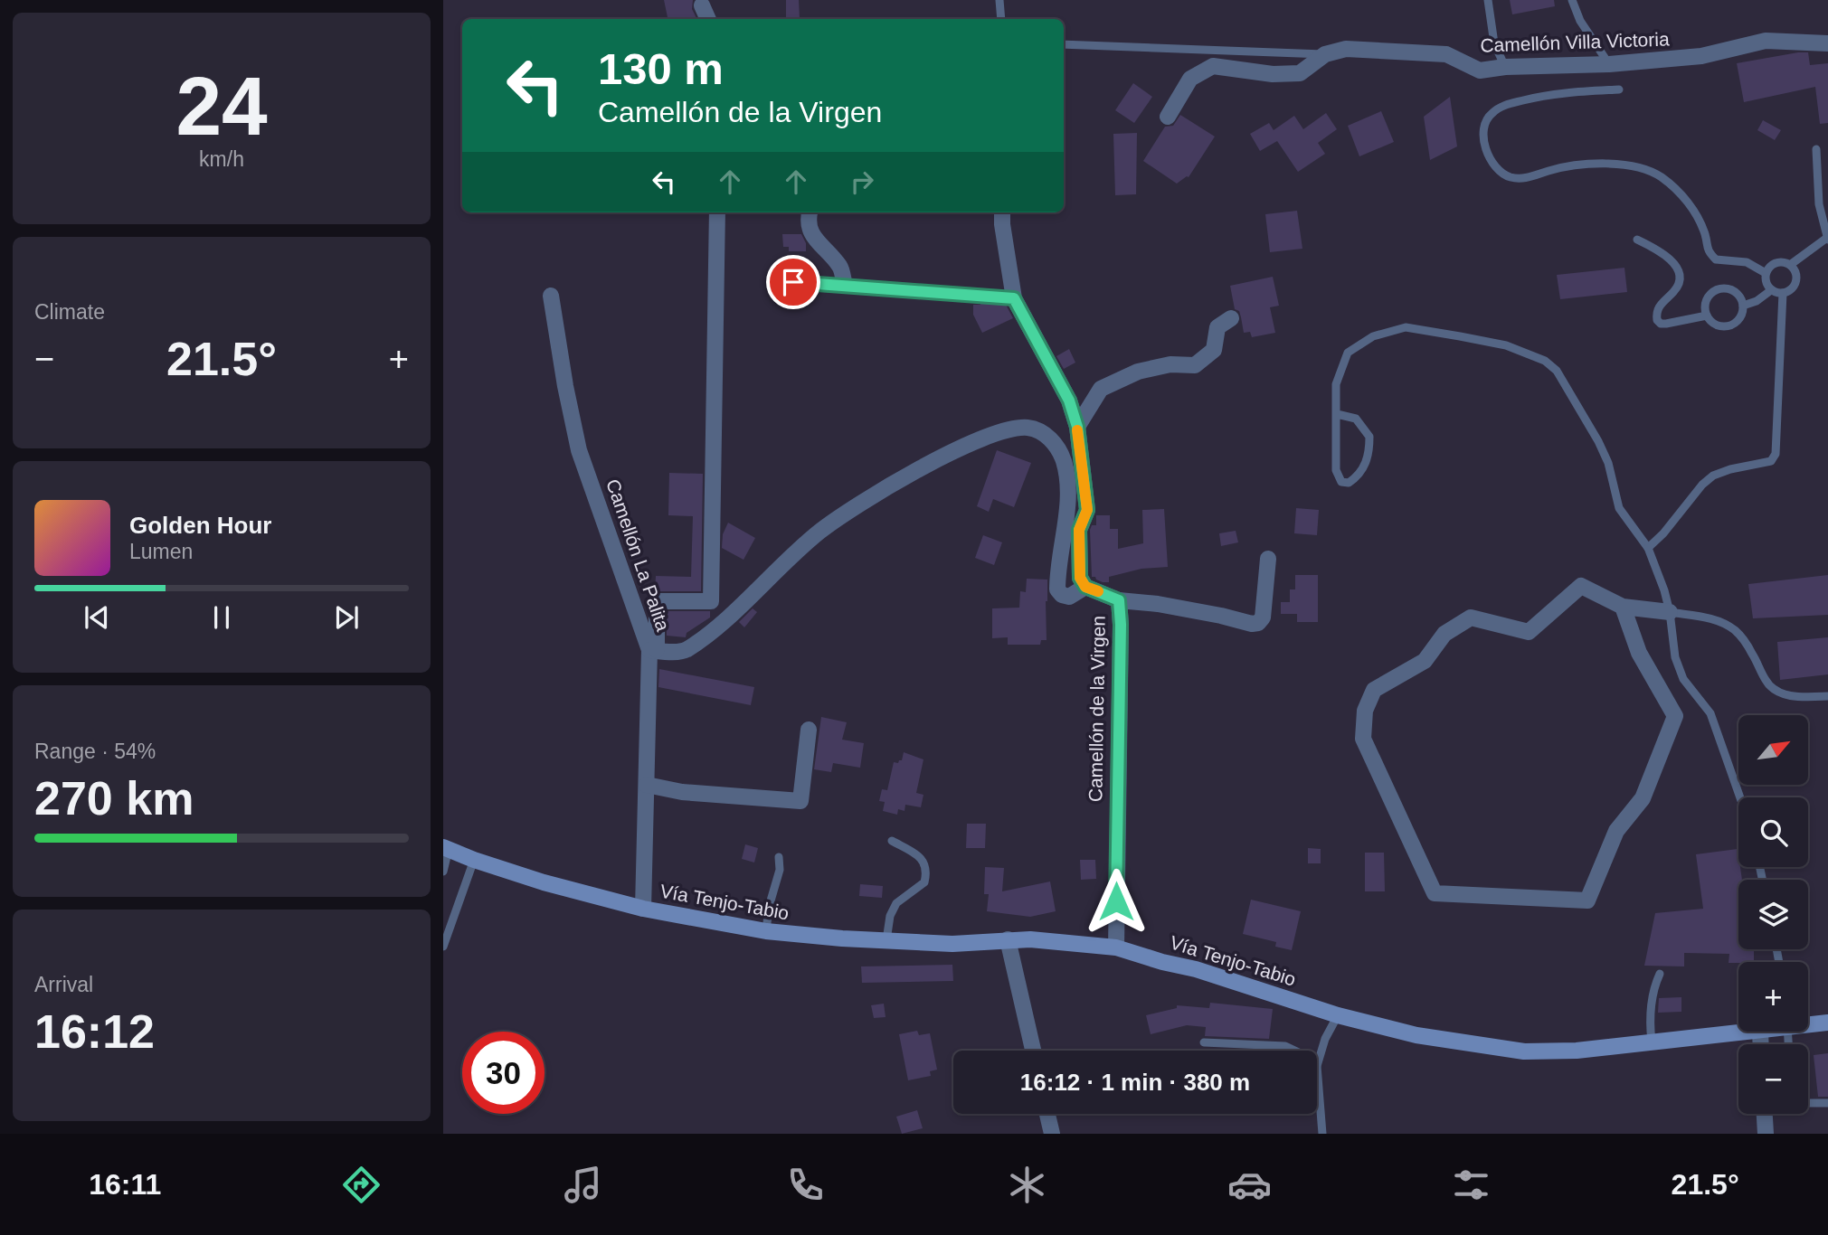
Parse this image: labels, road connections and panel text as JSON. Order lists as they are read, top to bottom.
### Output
{
  "streets": {
    "main road": ["Vía Tenjo-Tabio"],
    "street": ["Camellón Villa Victoria", "Camellón La Palita", "Camellón de la Virgen"]
  },
  "crossings": [
    ["Camellón La Palita", "Vía Tenjo-Tabio"],
    ["Camellón de la Virgen", "Vía Tenjo-Tabio"]
  ],
  "north": "top right",
  "page": {
    "tile": [
      ["24", "km/h"],
      "Climate",
      ["Range · 54%", "270 km"],
      ["Arrival", "16:12"]
    ],
    "turn": ["130 m", "Camellón de la Virgen"],
    "heat": ["−", "21.5°", "+"],
    "song": ["Golden Hour", "Lumen"],
    "map_buttons": ["+", "−"],
    "limit": "30",
    "trip": "16:12 · 1 min · 380 m",
    "tabs": ["16:11", "21.5°"]
  }
}
